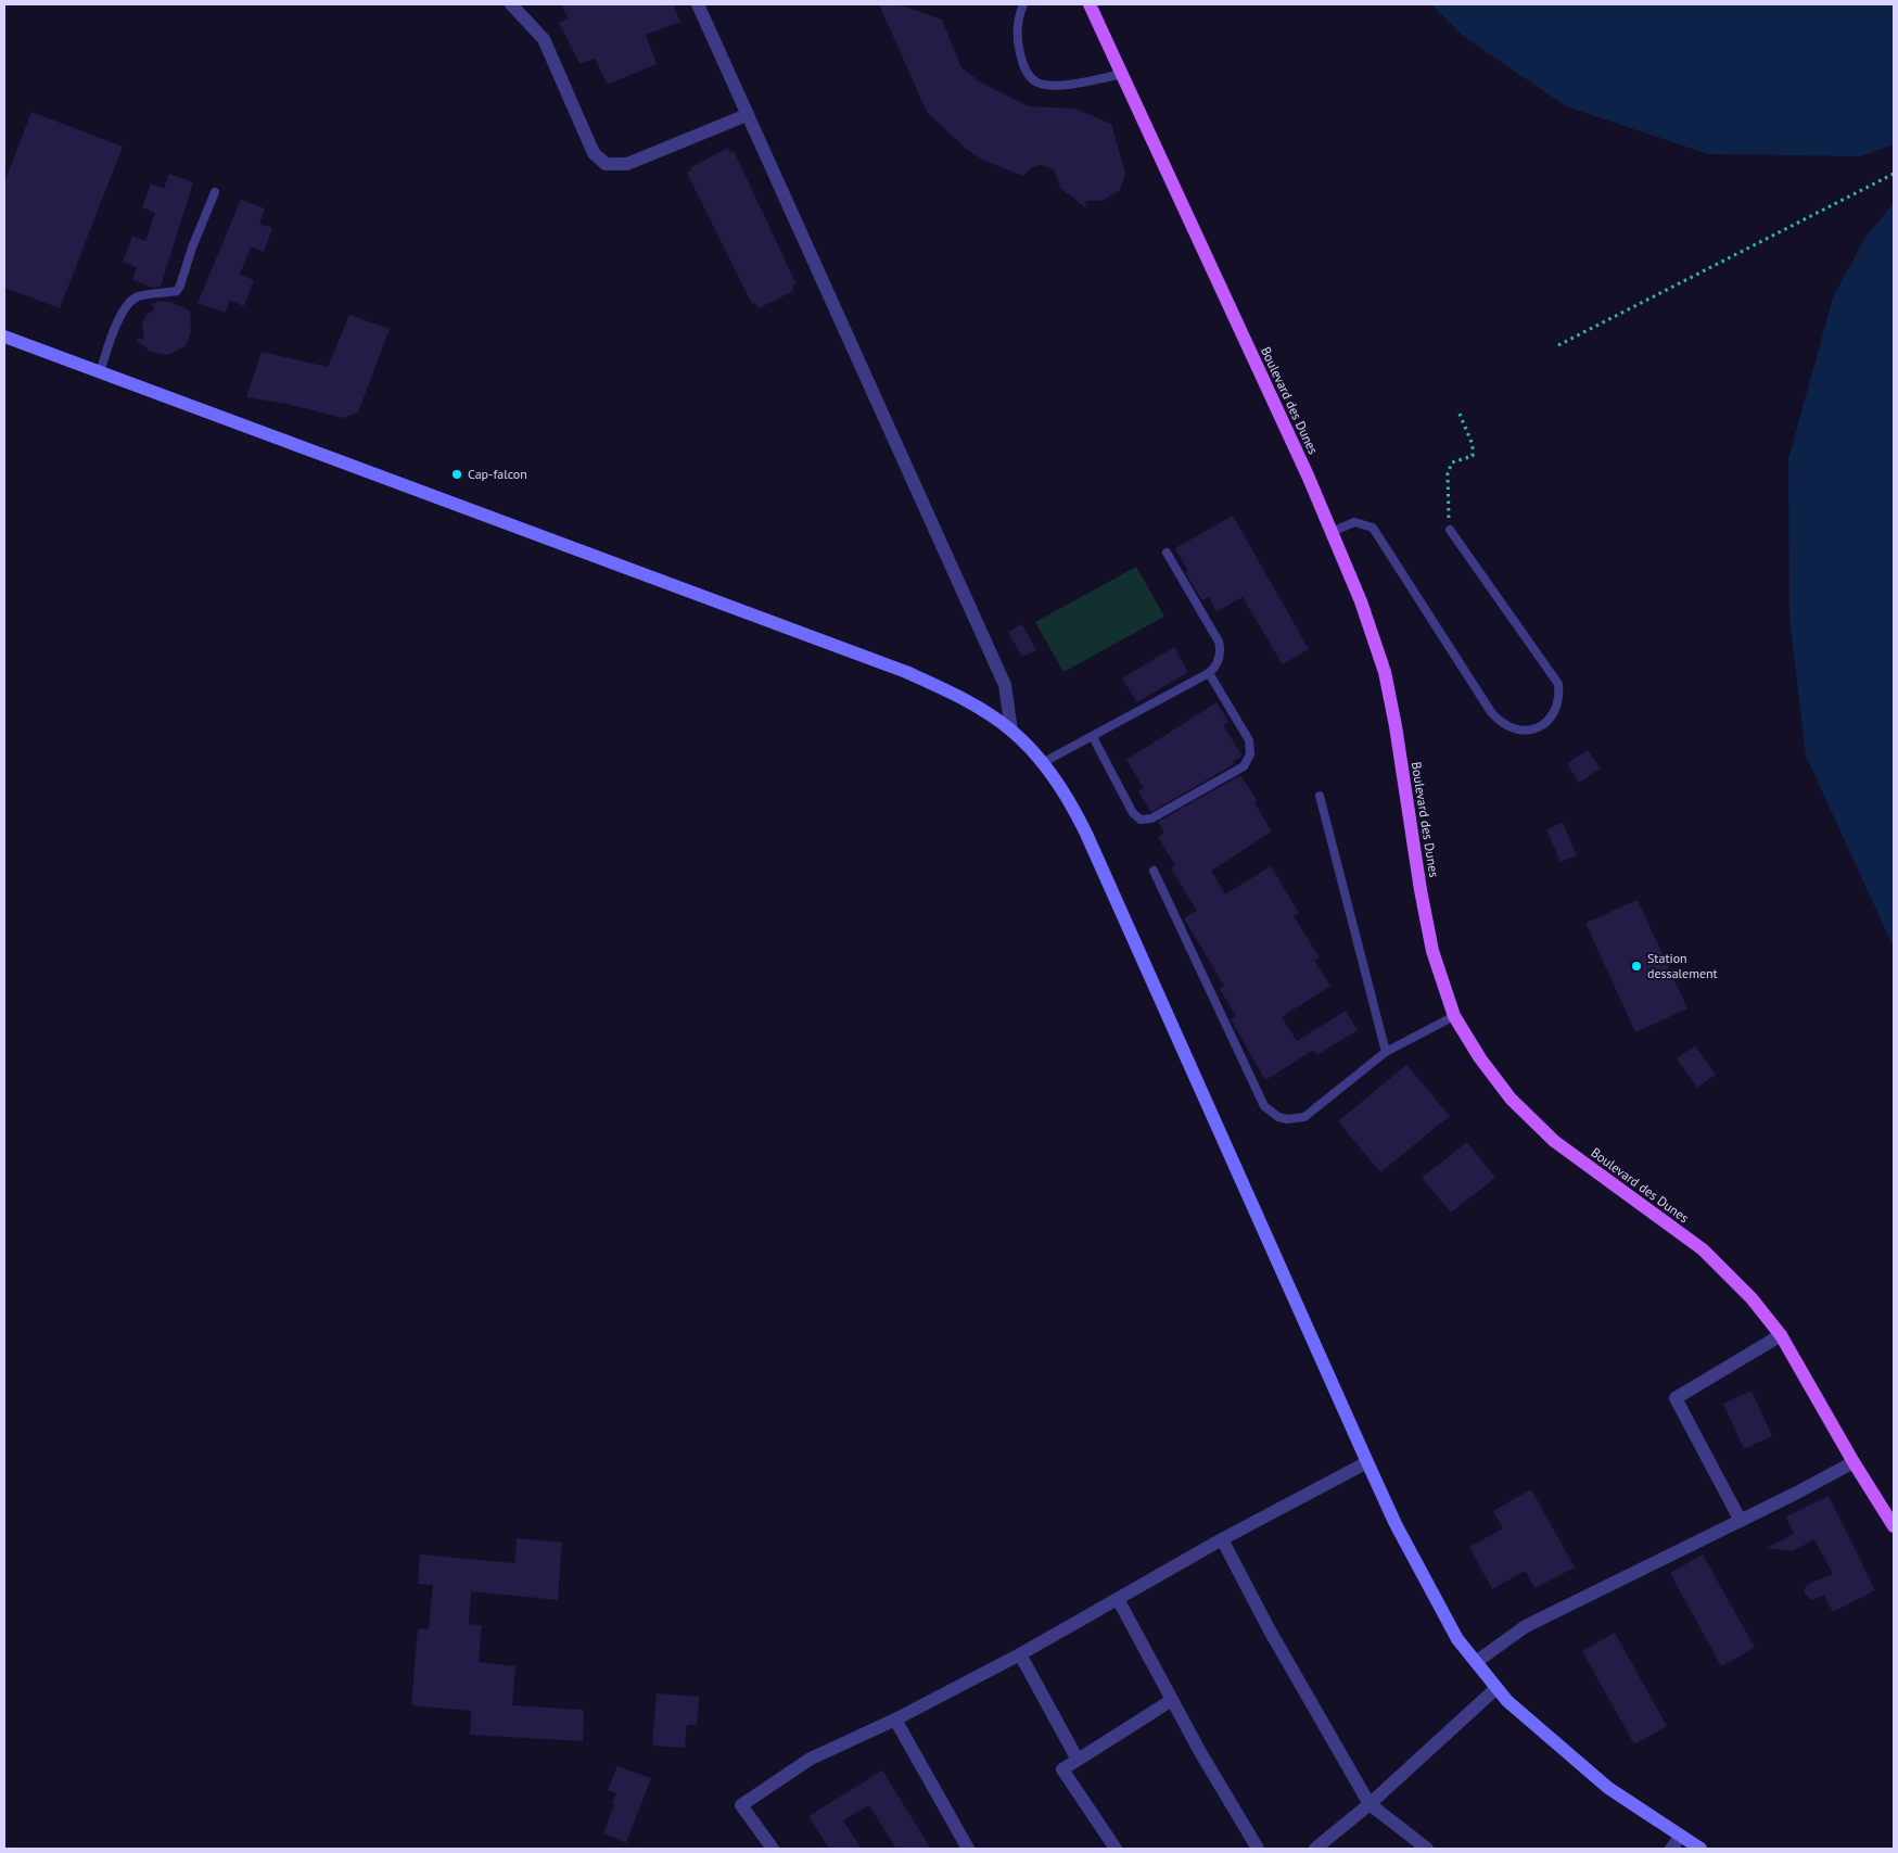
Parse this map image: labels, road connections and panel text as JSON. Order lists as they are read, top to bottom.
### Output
{
  "streets": {
    "main road": ["Boulevard des Dunes"]
  },
  "places": ["Cap-falcon", "Station dessalement"]
}
